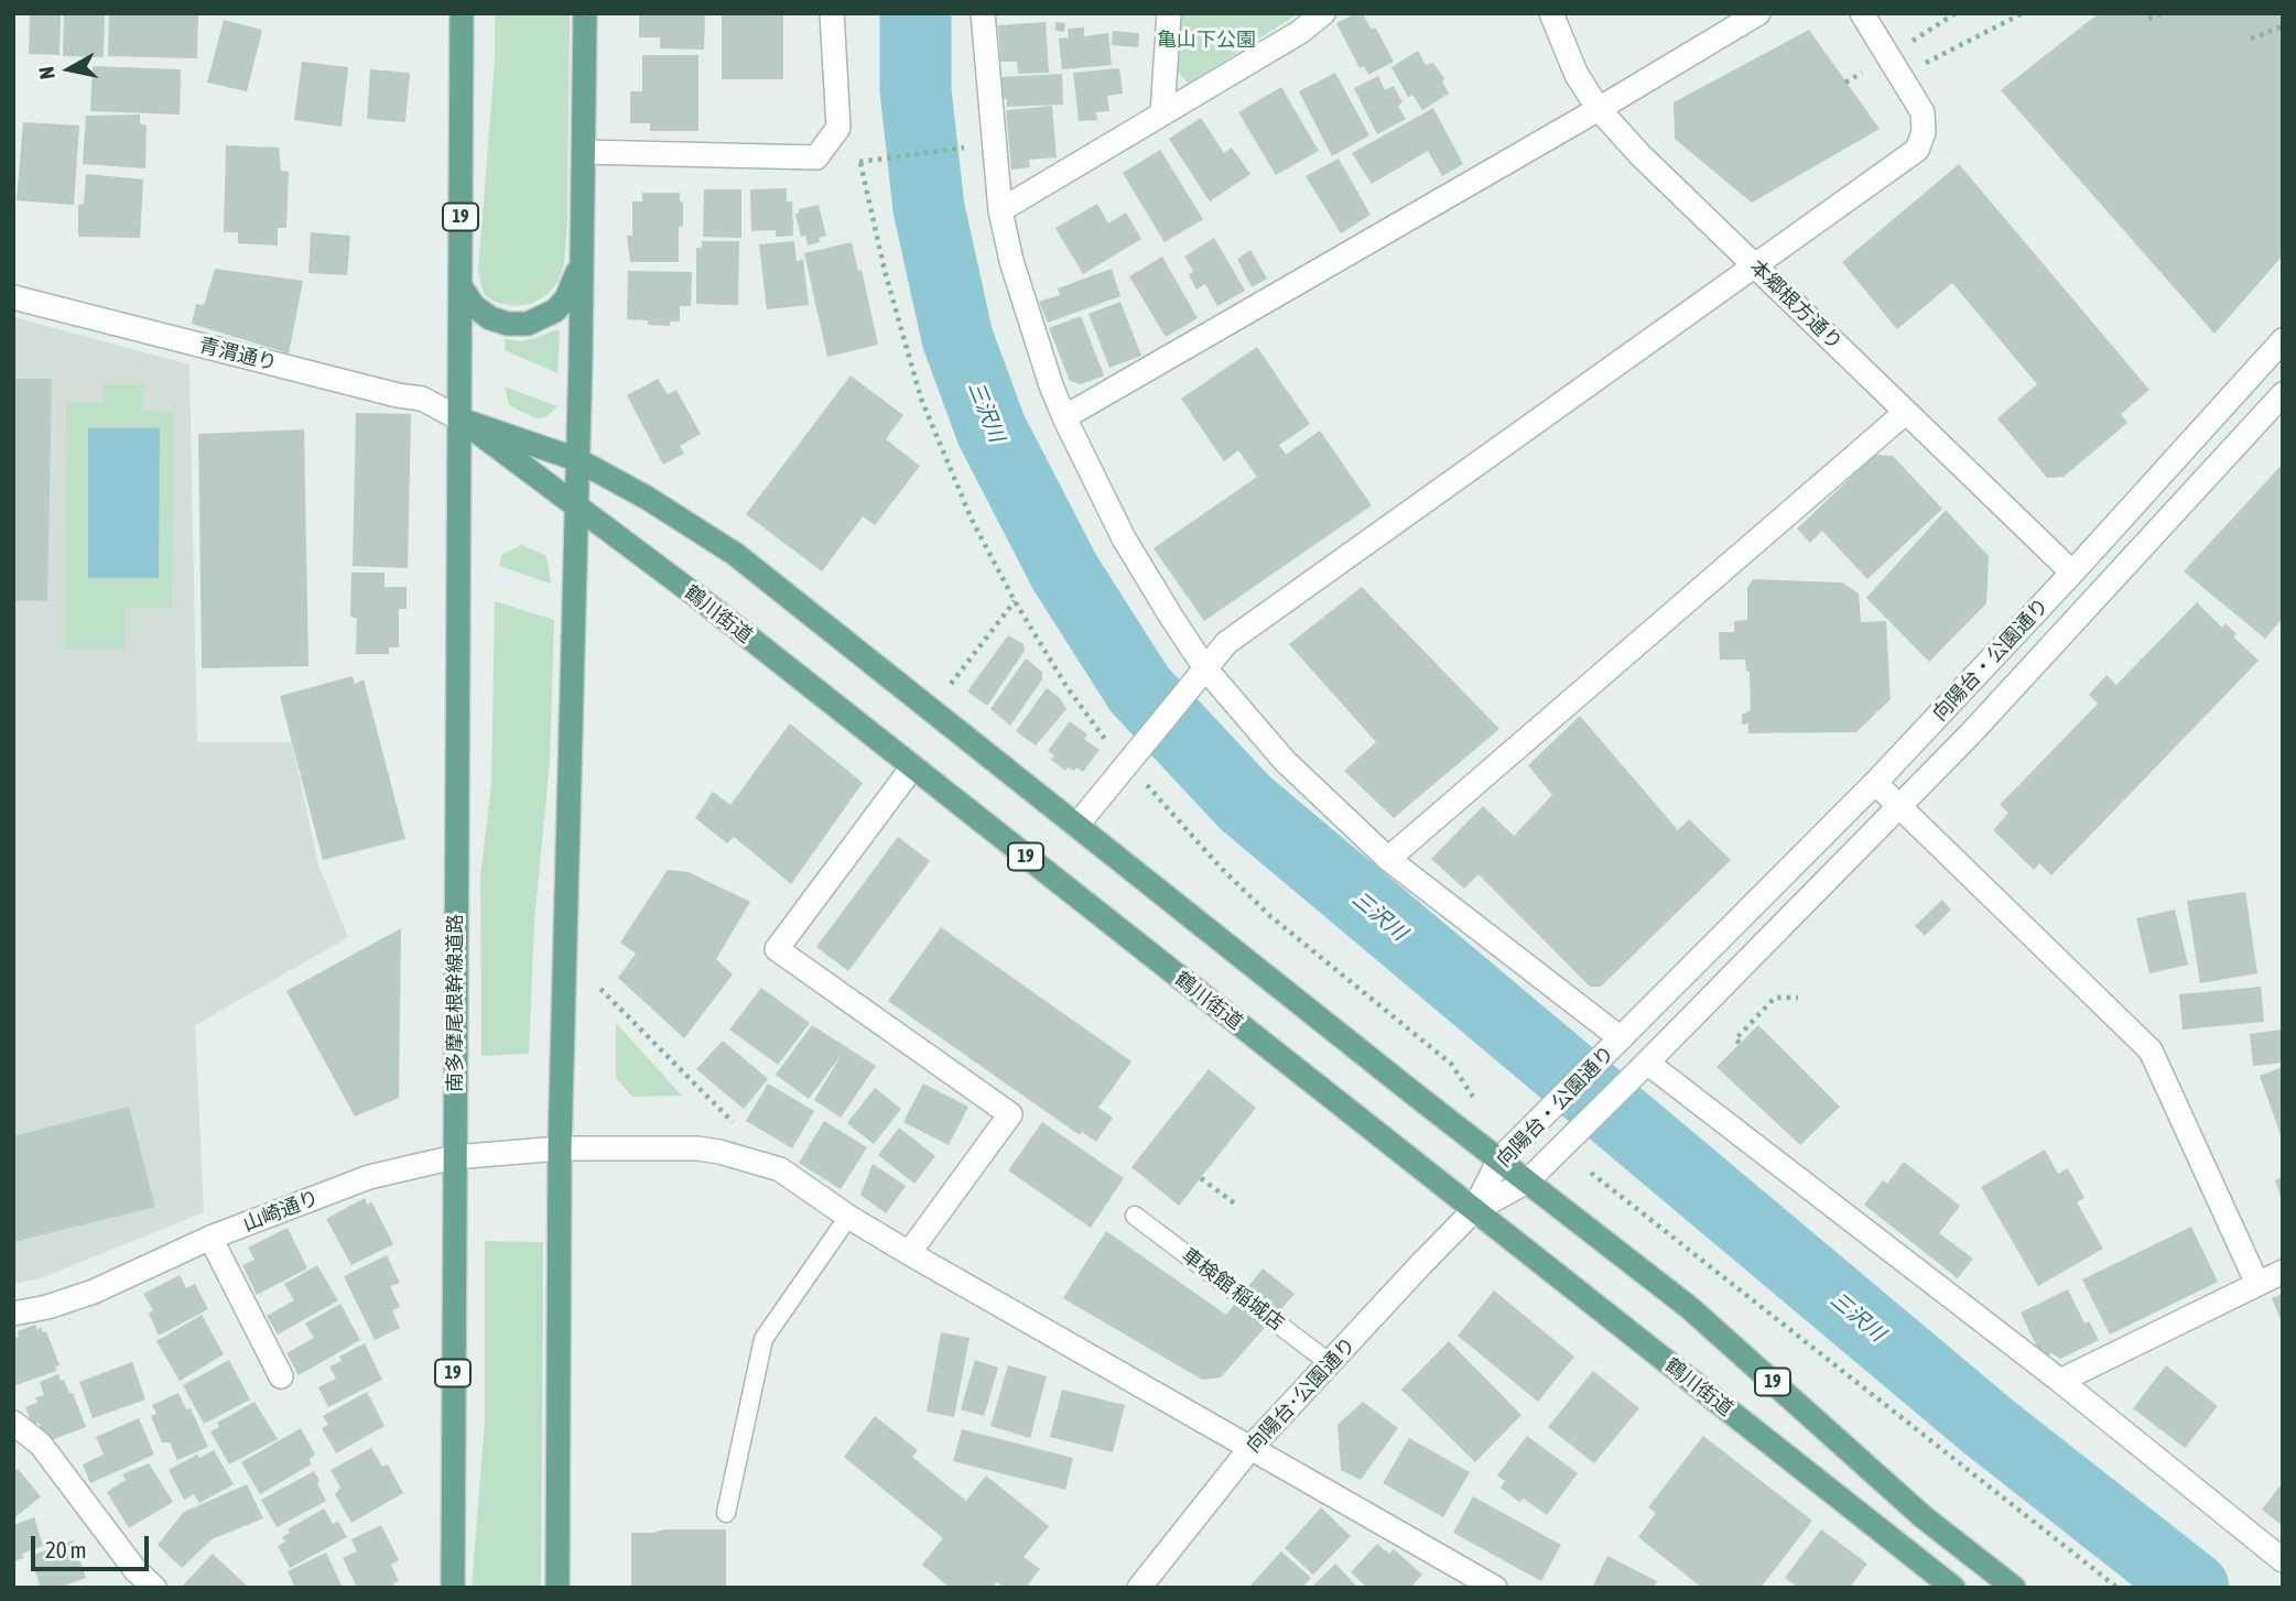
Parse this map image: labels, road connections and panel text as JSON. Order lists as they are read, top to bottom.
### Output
{
  "streets": {
    "main road": ["19", "鶴川街道", "南多摩尾根幹線道路"],
    "street": [
      "本郷根方通り",
      "青渭通り",
      "向陽台・公園通り",
      "山崎通り",
      "向陽台･公園通り"
    ],
    "lane": ["車検館 稲城店"]
  },
  "crossings": [
    ["19", "青渭通り"],
    ["19", "鶴川街道"],
    ["19", "向陽台・公園通り"],
    ["19", "南多摩尾根幹線道路"],
    ["本郷根方通り", "向陽台・公園通り"],
    ["青渭通り", "鶴川街道"],
    ["青渭通り", "南多摩尾根幹線道路"],
    ["鶴川街道", "向陽台・公園通り"],
    ["鶴川街道", "南多摩尾根幹線道路"],
    ["鶴川街道", "向陽台･公園通り"],
    ["向陽台・公園通り", "向陽台･公園通り"],
    ["南多摩尾根幹線道路", "山崎通り"],
    ["山崎通り", "向陽台･公園通り"],
    ["車検館 稲城店", "向陽台･公園通り"]
  ],
  "water": ["三沢川"],
  "parks": ["亀山下公園"],
  "scale_bar": "20 m",
  "north": "left"
}
